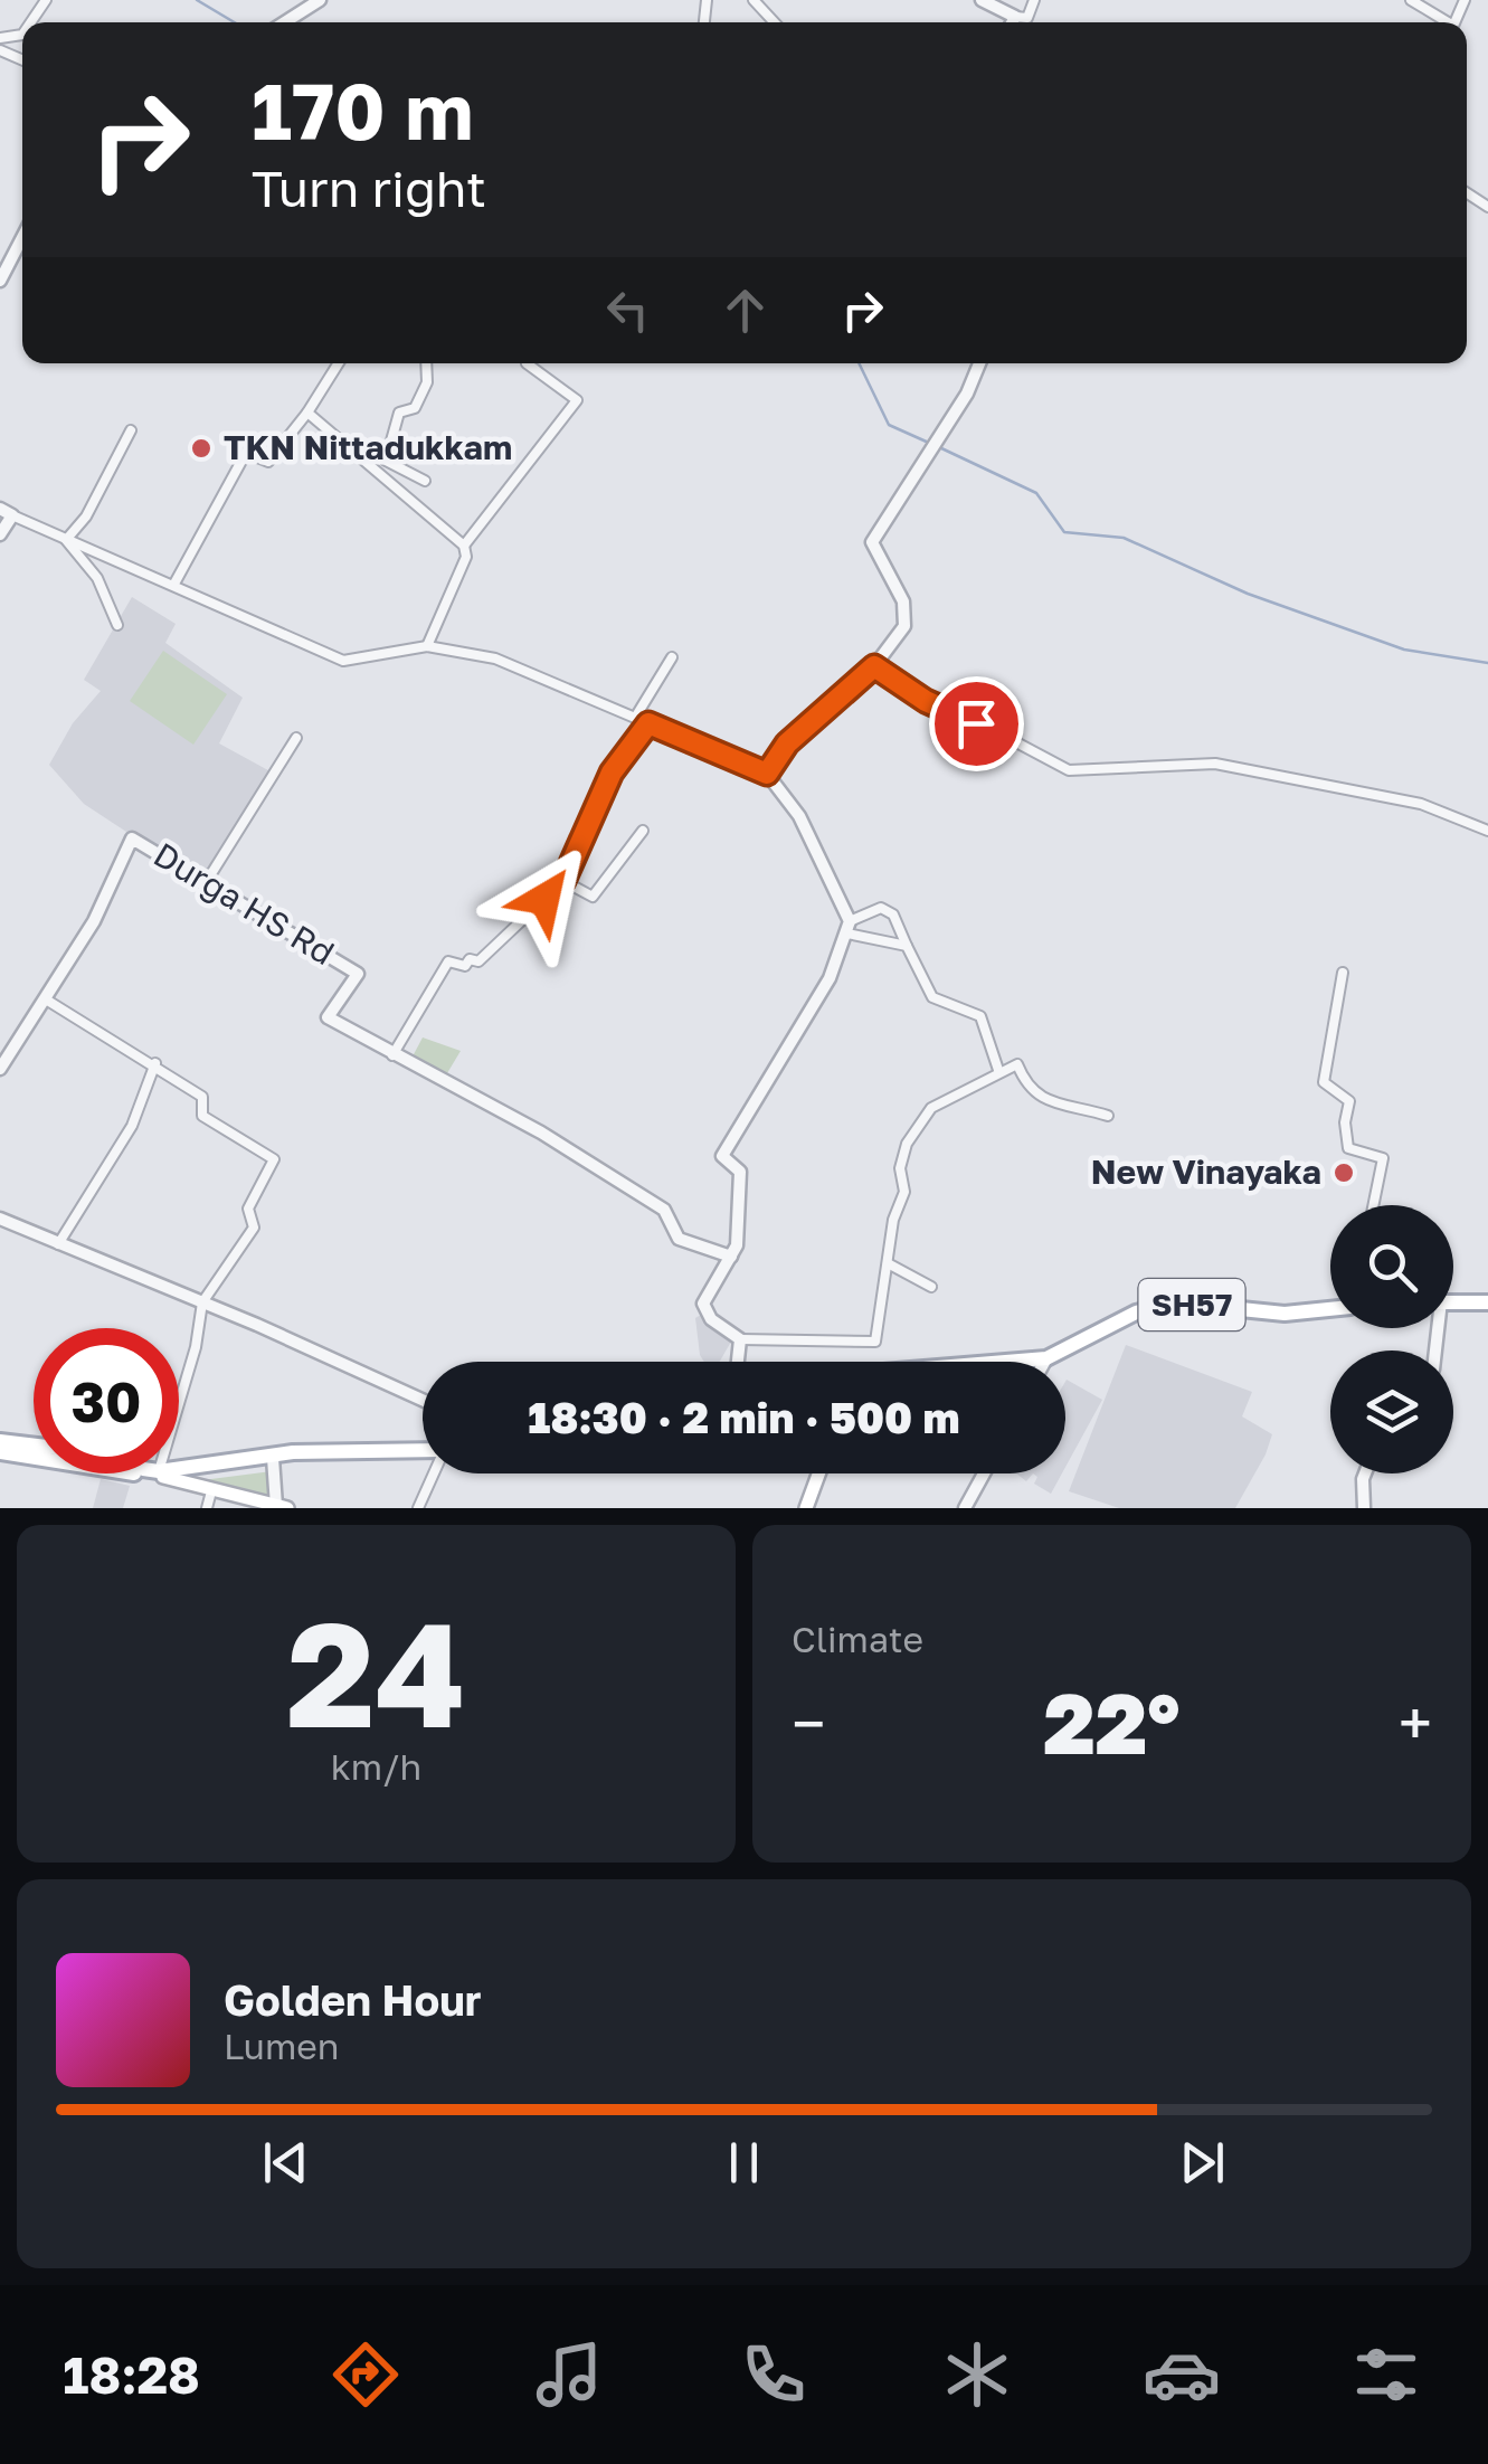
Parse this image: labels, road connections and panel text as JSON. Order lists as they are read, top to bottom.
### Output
{
  "streets": {
    "main road": ["SH57"],
    "street": ["Durga HS Rd"]
  },
  "places": ["TKN Nittadukkam", "New Vinayaka"],
  "page": {
    "turn": ["170 m", "Turn right"],
    "limit": "30",
    "trip": "18:30 · 2 min · 500 m",
    "tile": [
      ["24", "km/h"],
      "Climate"
    ],
    "heat": ["−", "22°", "+"],
    "song": ["Golden Hour", "Lumen"],
    "tabs": "18:28"
  }
}
